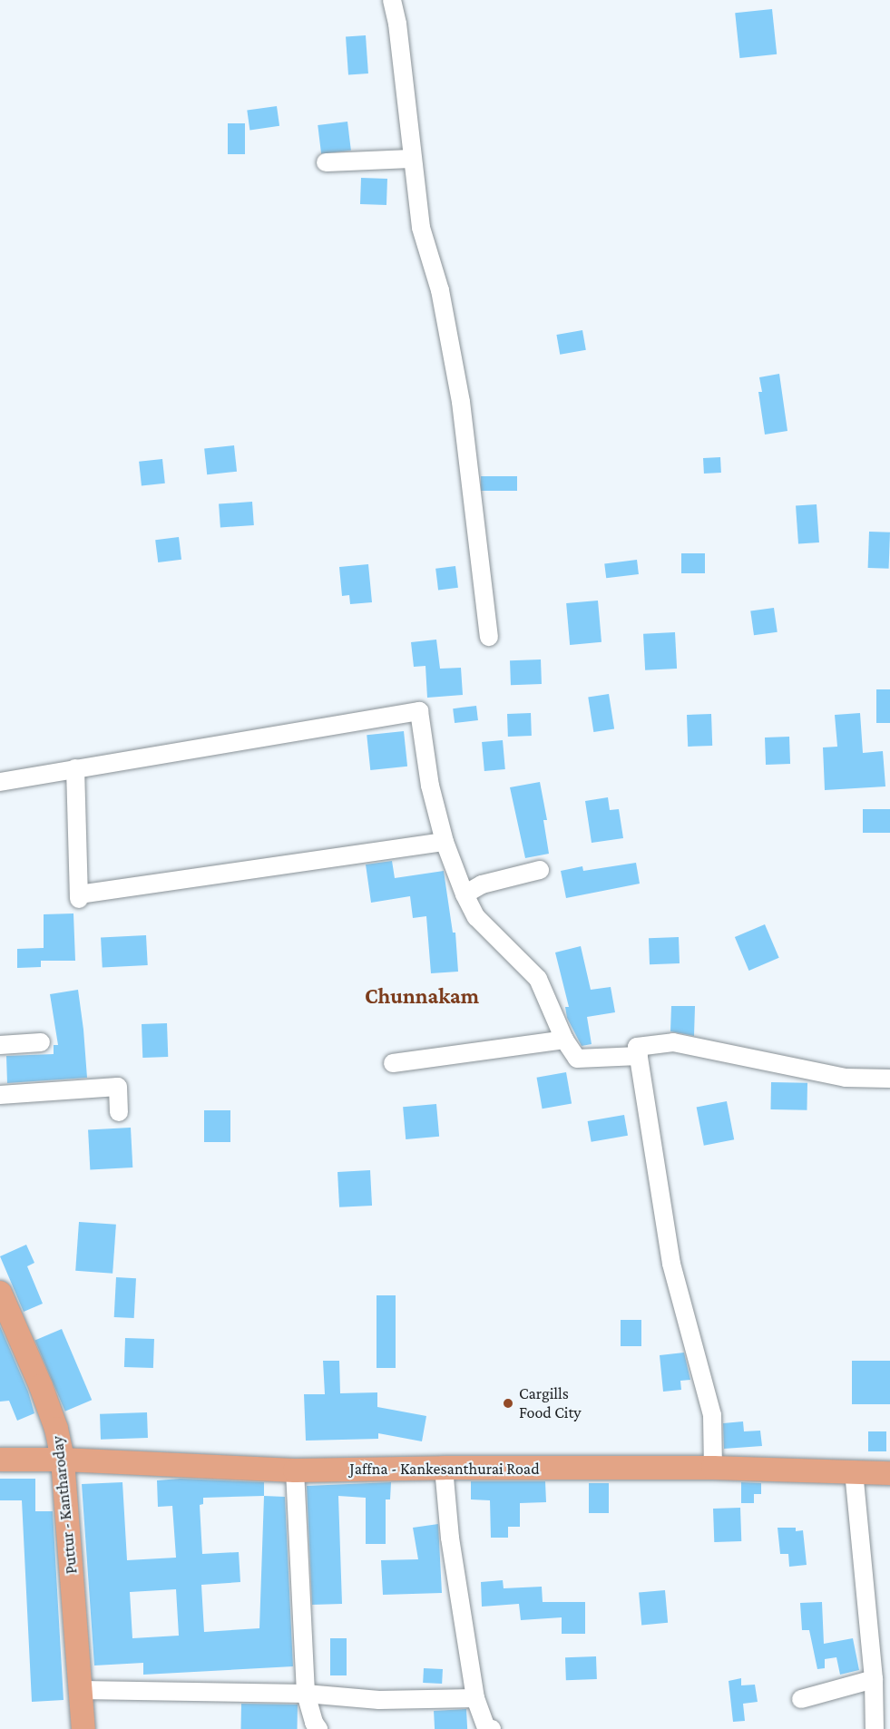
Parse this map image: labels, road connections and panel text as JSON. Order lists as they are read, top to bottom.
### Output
{
  "streets": {
    "main road": ["Jaffna - Kankesanthurai Road", "Puttur - Kantharoday"]
  },
  "crossings": [
    ["Jaffna - Kankesanthurai Road", "Puttur - Kantharoday"]
  ],
  "districts": ["Chunnakam"],
  "places": ["Cargills Food City"]
}
